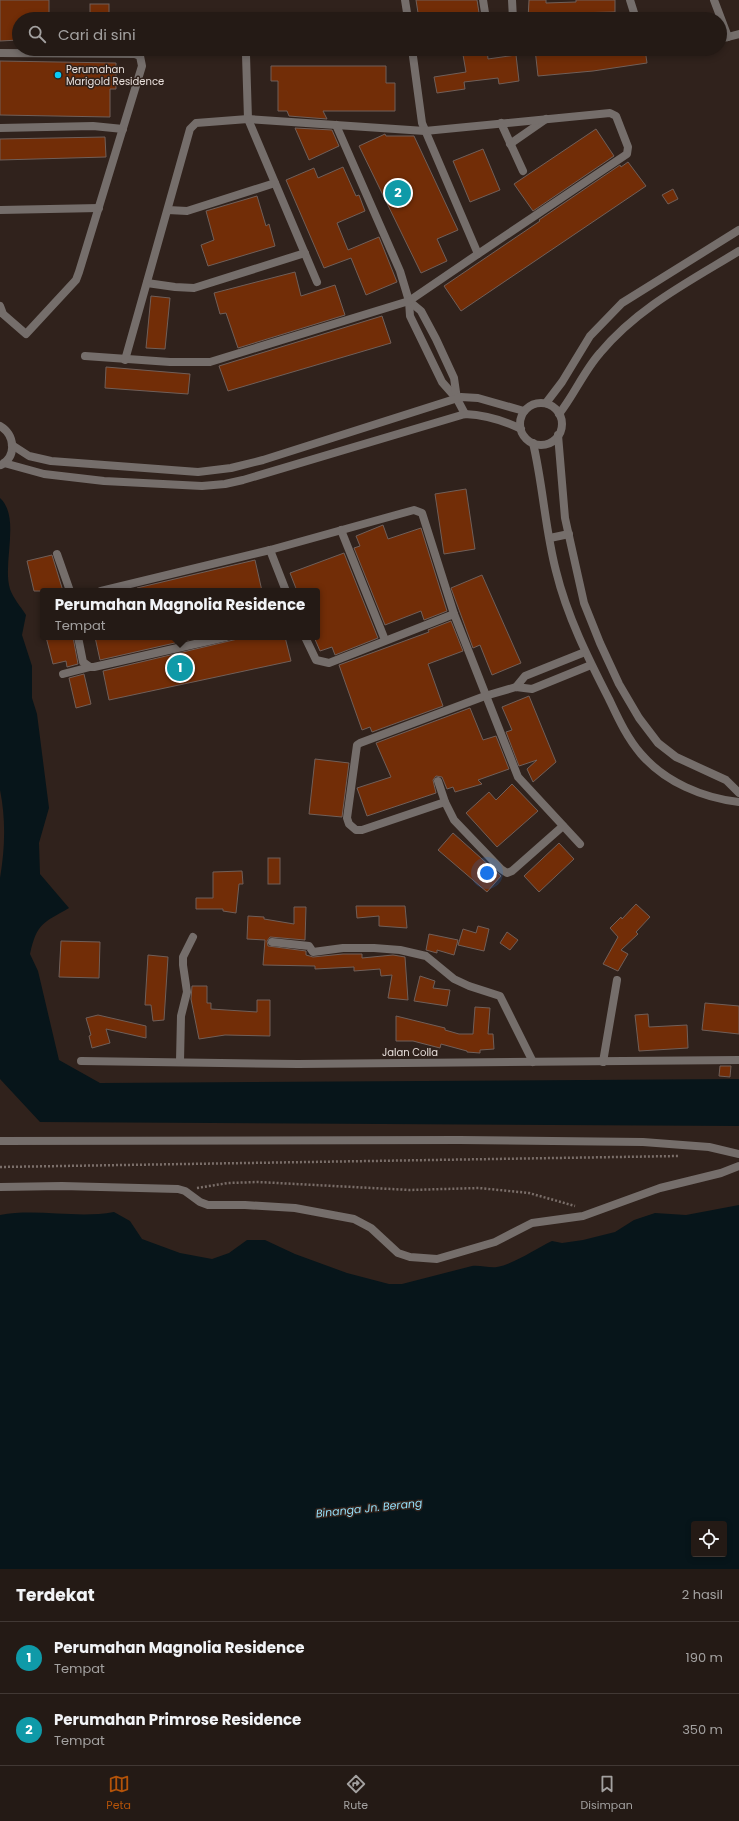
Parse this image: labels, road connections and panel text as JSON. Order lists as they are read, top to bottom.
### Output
{
  "streets": {
    "street": ["Jalan Colla"]
  },
  "water": ["Binanga Jn. Berang"],
  "places": ["Perumahan Marigold Residence"],
  "page": {
    "search": "Cari di sini",
    "pins": ["2", "1"],
    "popup": ["Perumahan Magnolia Residence", "Tempat"],
    "heading": ["Terdekat", "2 hasil"],
    "list": [
      {
        "mark": "1",
        "name": "Perumahan Magnolia Residence",
        "note": "Tempat",
        "value": "190 m"
      },
      {
        "mark": "2",
        "name": "Perumahan Primrose Residence",
        "note": "Tempat",
        "value": "350 m"
      }
    ],
    "nav": ["Peta", "Rute", "Disimpan"]
  }
}
